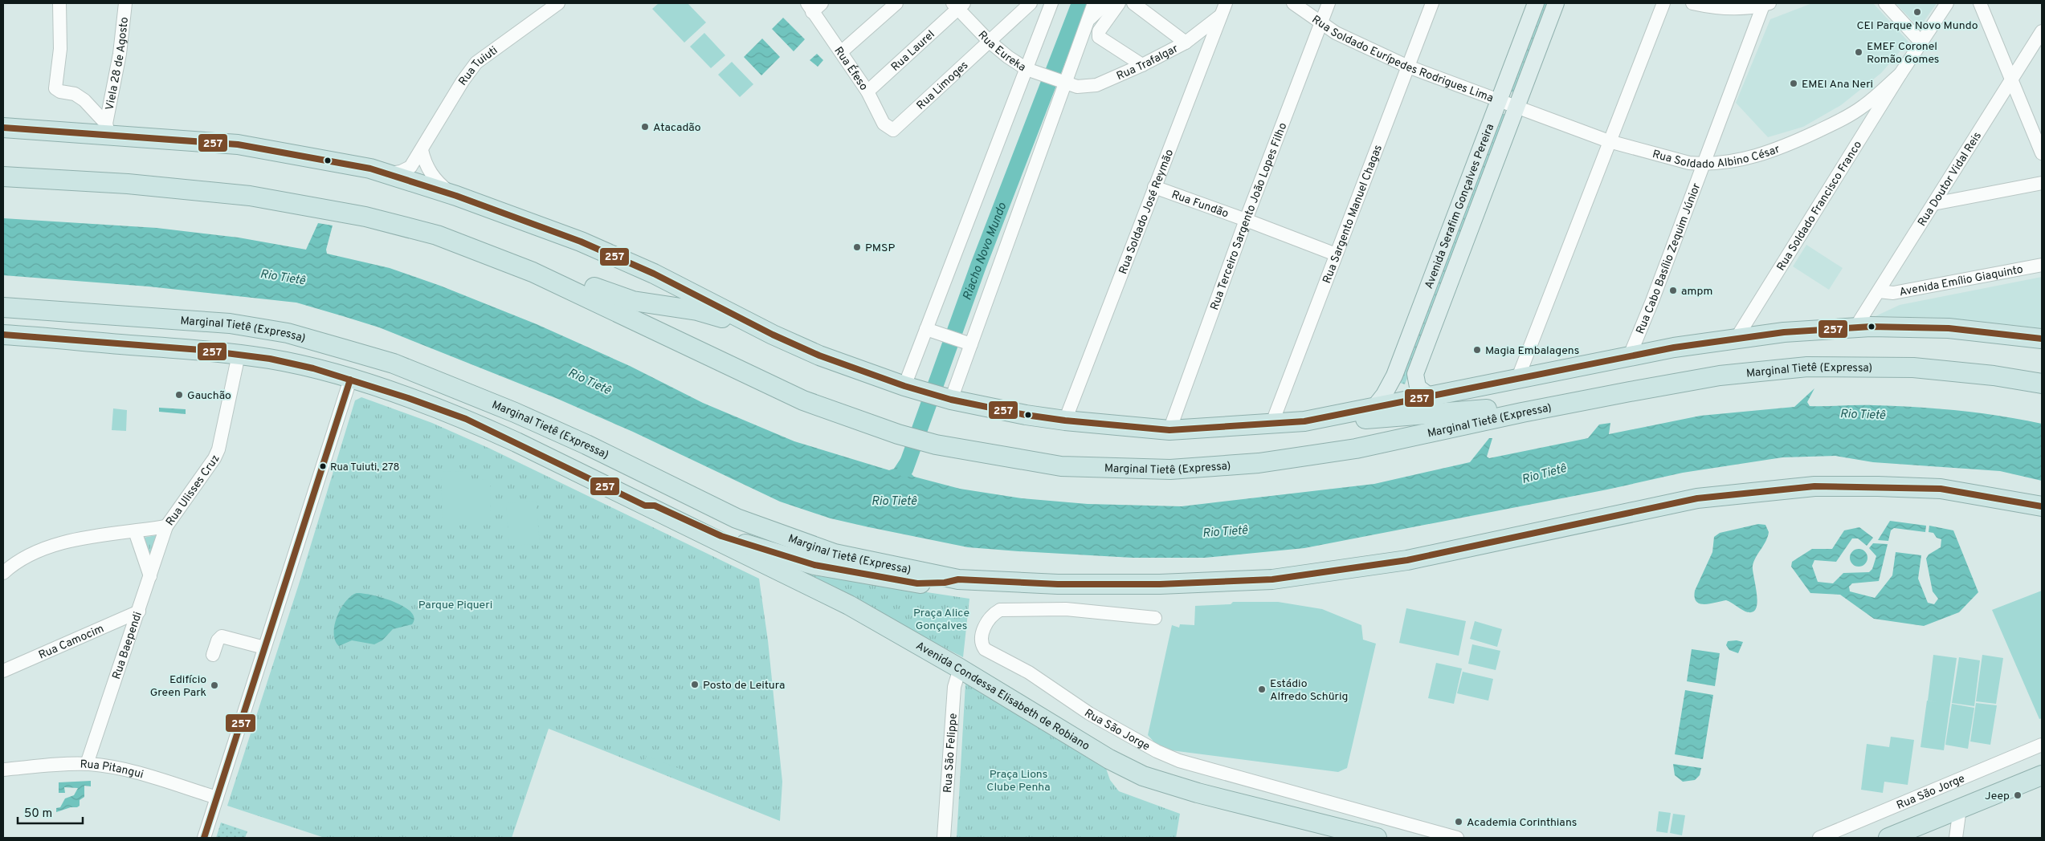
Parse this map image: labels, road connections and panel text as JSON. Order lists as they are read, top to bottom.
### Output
{
  "streets": {
    "highway": ["Marginal Tietê (Expressa)", "Avenida Condessa Elisabeth de Robiano"],
    "main road": ["Avenida Serafim Gonçalves Pereira"],
    "street": [
      "Rua Laurel",
      "Rua Eureka",
      "Rua Soldado Eurípedes Rodrigues Lima",
      "Rua Trafalgar",
      "Viela 28 de Agosto",
      "Rua Tuiuti",
      "Rua Éfeso",
      "Rua Limoges",
      "Rua Soldado Albino César",
      "Rua Doutor Vidal Reis",
      "Rua Fundão",
      "Rua Soldado Francisco Franco",
      "Rua Soldado José Reymão",
      "Rua Sargento Manuel Chagas",
      "Rua Terceiro Sargento João Lopes Filho",
      "Rua Cabo Basílio Zequim Júnior",
      "Avenida Emílio Giaquinto",
      "Rua Ulisses Cruz",
      "Rua Camocim",
      "Rua Baependi",
      "Rua São Jorge",
      "Rua São Felippe",
      "Rua Pitangui"
    ]
  },
  "crossings": [
    ["Rua Laurel", "Rua Eureka"],
    ["Rua Laurel", "Rua Éfeso"],
    ["Rua Eureka", "Rua Trafalgar"],
    ["Rua Eureka", "Rua Limoges"],
    ["Rua Soldado Eurípedes Rodrigues Lima", "Rua Soldado Albino César"],
    ["Rua Soldado Eurípedes Rodrigues Lima", "Avenida Serafim Gonçalves Pereira"],
    ["Rua Soldado Eurípedes Rodrigues Lima", "Rua Sargento Manuel Chagas"],
    ["Rua Soldado Eurípedes Rodrigues Lima", "Rua Terceiro Sargento João Lopes Filho"],
    ["Rua Trafalgar", "Rua Soldado José Reymão"],
    ["Rua Éfeso", "Rua Limoges"],
    ["Rua Soldado Albino César", "Rua Soldado Francisco Franco"],
    ["Rua Soldado Albino César", "Avenida Serafim Gonçalves Pereira"],
    ["Rua Soldado Albino César", "Rua Cabo Basílio Zequim Júnior"],
    ["Rua Doutor Vidal Reis", "Avenida Emílio Giaquinto"],
    ["Rua Fundão", "Rua Soldado José Reymão"],
    ["Rua Fundão", "Rua Sargento Manuel Chagas"],
    ["Rua Fundão", "Rua Terceiro Sargento João Lopes Filho"],
    ["Rua Ulisses Cruz", "Rua Baependi"],
    ["Rua Ulisses Cruz", "Avenida Condessa Elisabeth de Robiano"],
    ["Rua Camocim", "Rua Baependi"],
    ["Rua Baependi", "Rua Pitangui"],
    ["Avenida Condessa Elisabeth de Robiano", "Rua São Felippe"]
  ],
  "water": ["Riacho Novo Mundo", "Rio Tietê"],
  "parks": ["Parque Piqueri", "Praça Alice Gonçalves", "Praça Lions Clube Penha"],
  "places": [
    "CEI Parque Novo Mundo",
    "EMEF Coronel Romão Gomes",
    "EMEI Ana Neri",
    "Atacadão",
    "PMSP",
    "ampm",
    "Magia Embalagens",
    "Gauchão",
    "Rua Tuiuti, 278",
    "Posto de Leitura",
    "Edifício Green Park",
    "Estádio Alfredo Schürig",
    "Jeep",
    "Academia Corinthians"
  ],
  "lines": ["transit line 257"],
  "scale_bar": "50 m"
}
